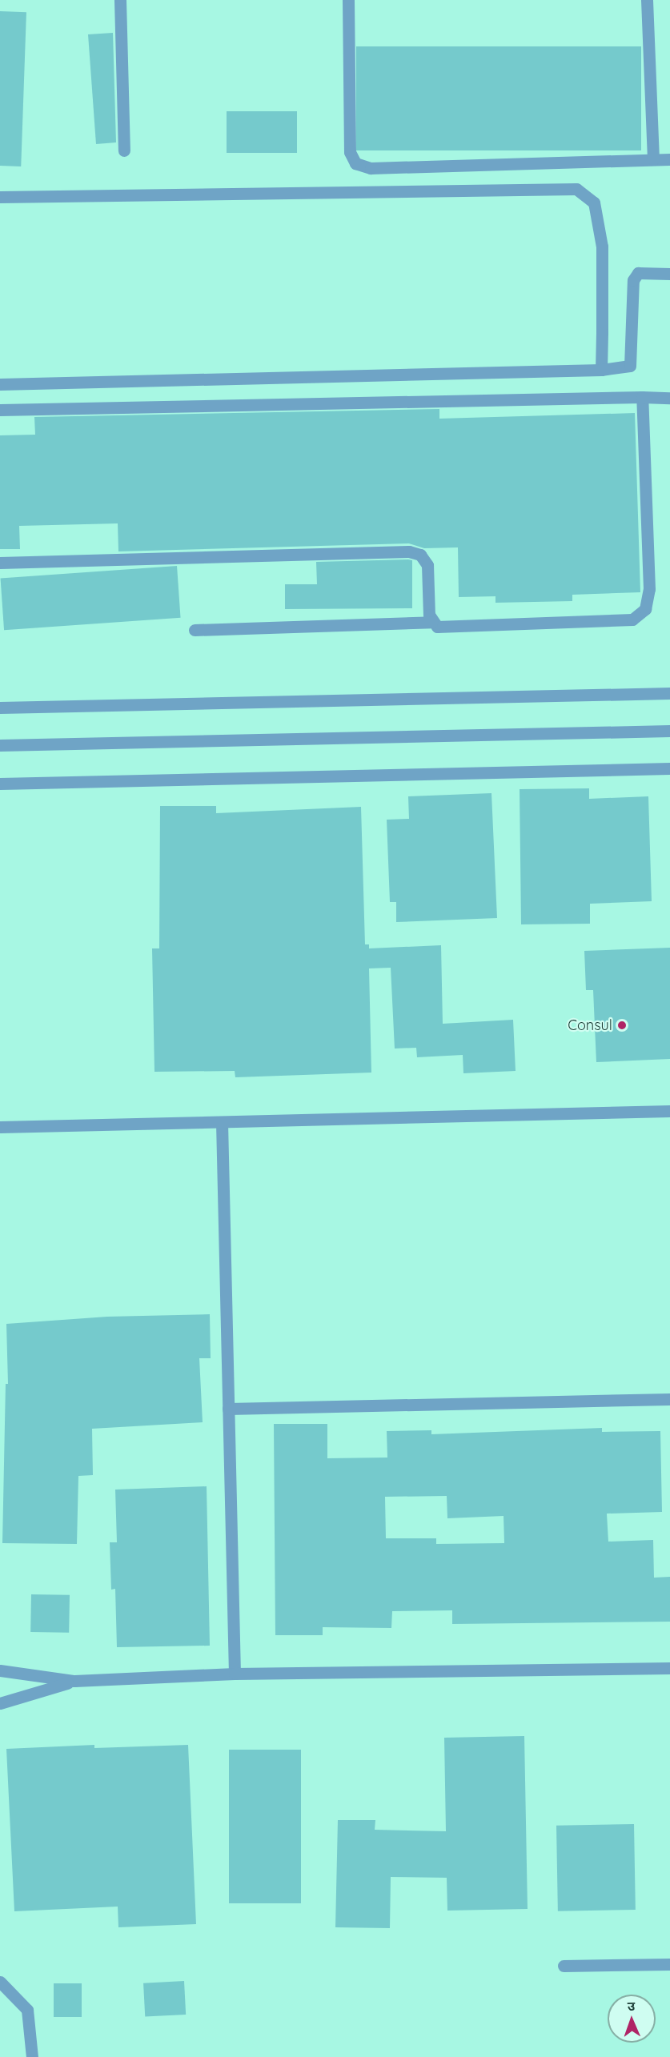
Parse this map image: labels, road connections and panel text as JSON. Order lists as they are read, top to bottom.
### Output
{
  "places": ["Consul"],
  "north": "top"
}
